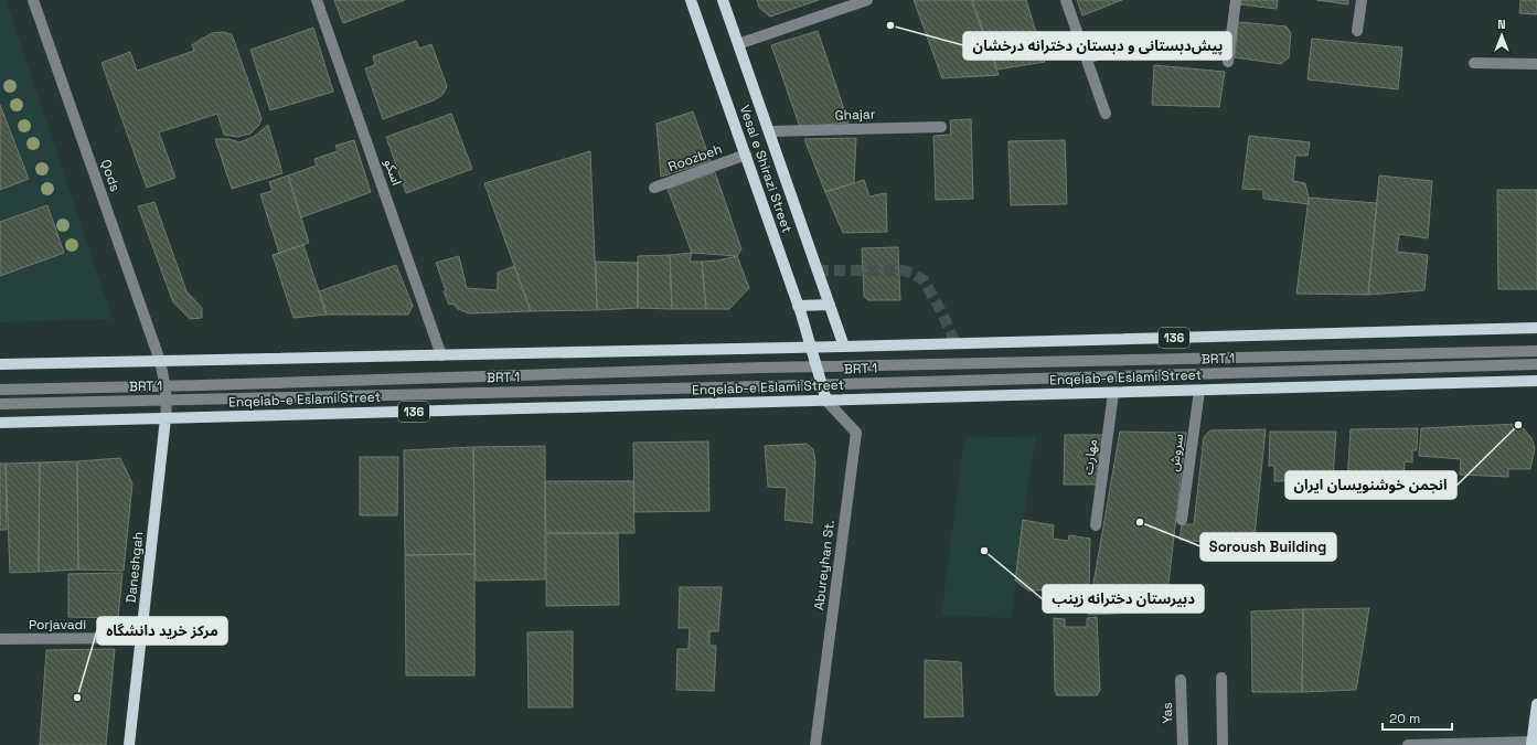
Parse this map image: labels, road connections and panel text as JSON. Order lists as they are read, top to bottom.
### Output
{
  "streets": {
    "main road": [
      "Vesal e Shirazi Street",
      "136",
      "Enqelab-e Eslami Street",
      "Daneshgah"
    ],
    "street": [
      "Ghajar",
      "Roozbeh",
      "اسکو",
      "Qods",
      "BRT 1",
      "سروش",
      "مهارت",
      "Abureyhan St.",
      "Porjavadi",
      "Yas"
    ]
  },
  "crossings": [
    ["Ghajar", "Vesal e Shirazi Street"],
    ["Roozbeh", "Vesal e Shirazi Street"],
    ["Vesal e Shirazi Street", "136"],
    ["Vesal e Shirazi Street", "BRT 1"],
    ["Vesal e Shirazi Street", "Enqelab-e Eslami Street"],
    ["Vesal e Shirazi Street", "Abureyhan St."],
    ["اسکو", "136"],
    ["Qods", "136"],
    ["Qods", "BRT 1"],
    ["Qods", "Enqelab-e Eslami Street"],
    ["Qods", "Daneshgah"],
    ["Enqelab-e Eslami Street", "سروش"],
    ["Enqelab-e Eslami Street", "مهارت"],
    ["Enqelab-e Eslami Street", "Abureyhan St."],
    ["Enqelab-e Eslami Street", "Daneshgah"],
    ["Daneshgah", "Porjavadi"]
  ],
  "places": [
    "پیش‌دبستانی و دبستان دخترانه درخشان",
    "انجمن خوشنویسان ایران",
    "Soroush Building",
    "دبیرستان دخترانه زینب",
    "مرکز خرید دانشگاه"
  ],
  "scale_bar": "20 m",
  "north": "top"
}
